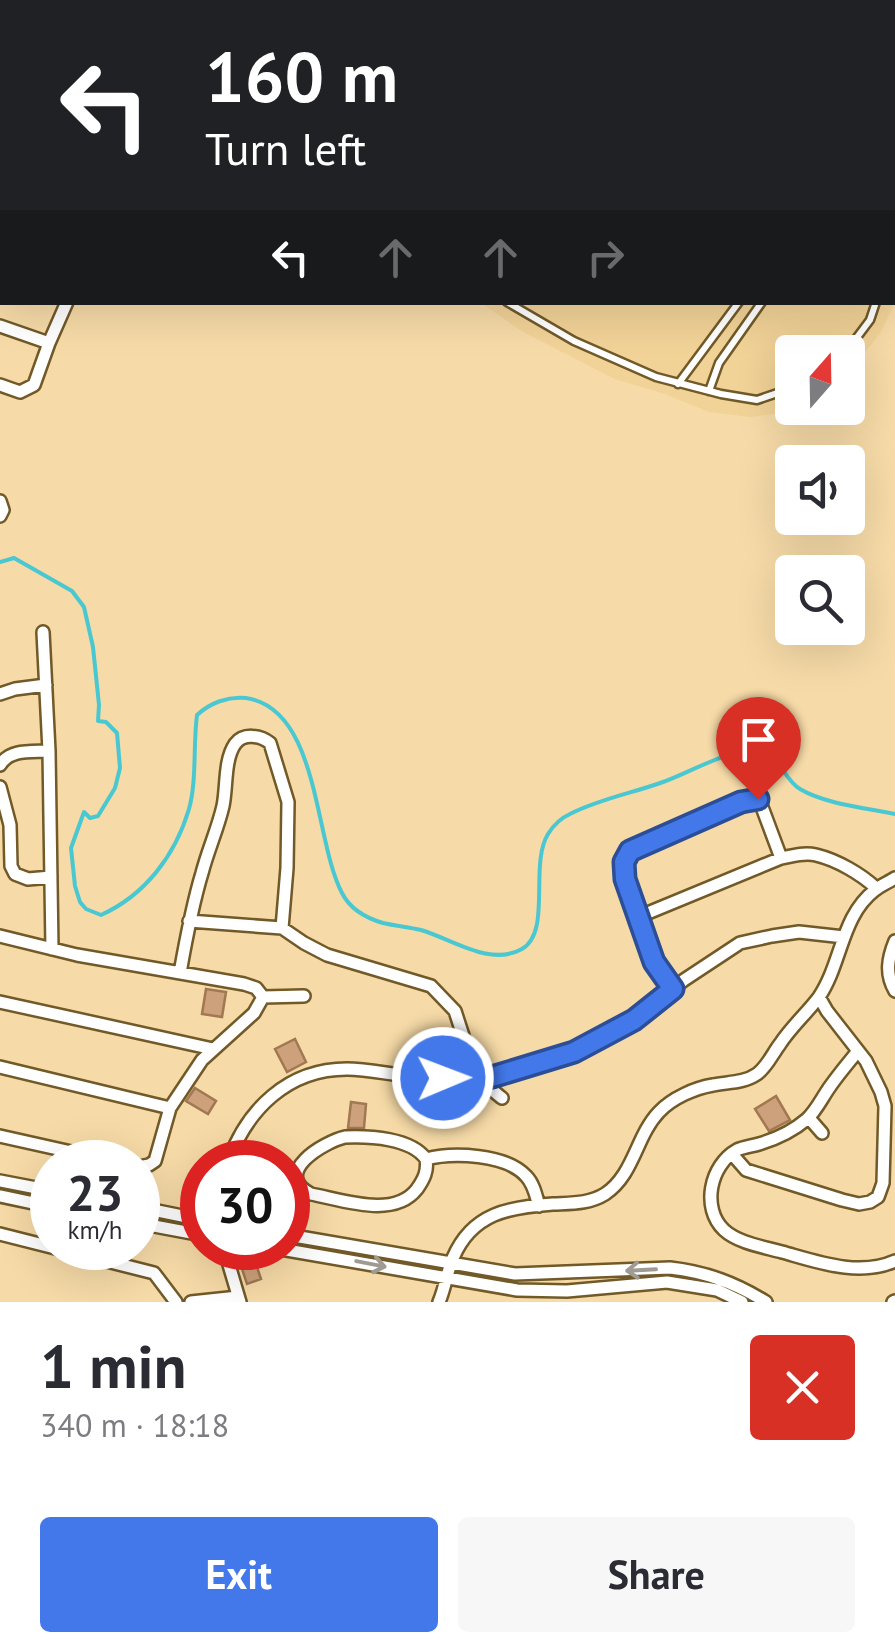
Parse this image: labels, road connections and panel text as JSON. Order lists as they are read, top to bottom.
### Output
{
  "north": "top",
  "page": {
    "turn": ["160 m", "Turn left"],
    "speed": "23 km/h",
    "limit": "30",
    "heading": ["1 min", "340 m · 18:18"],
    "buttons": ["Exit", "Share"]
  }
}
